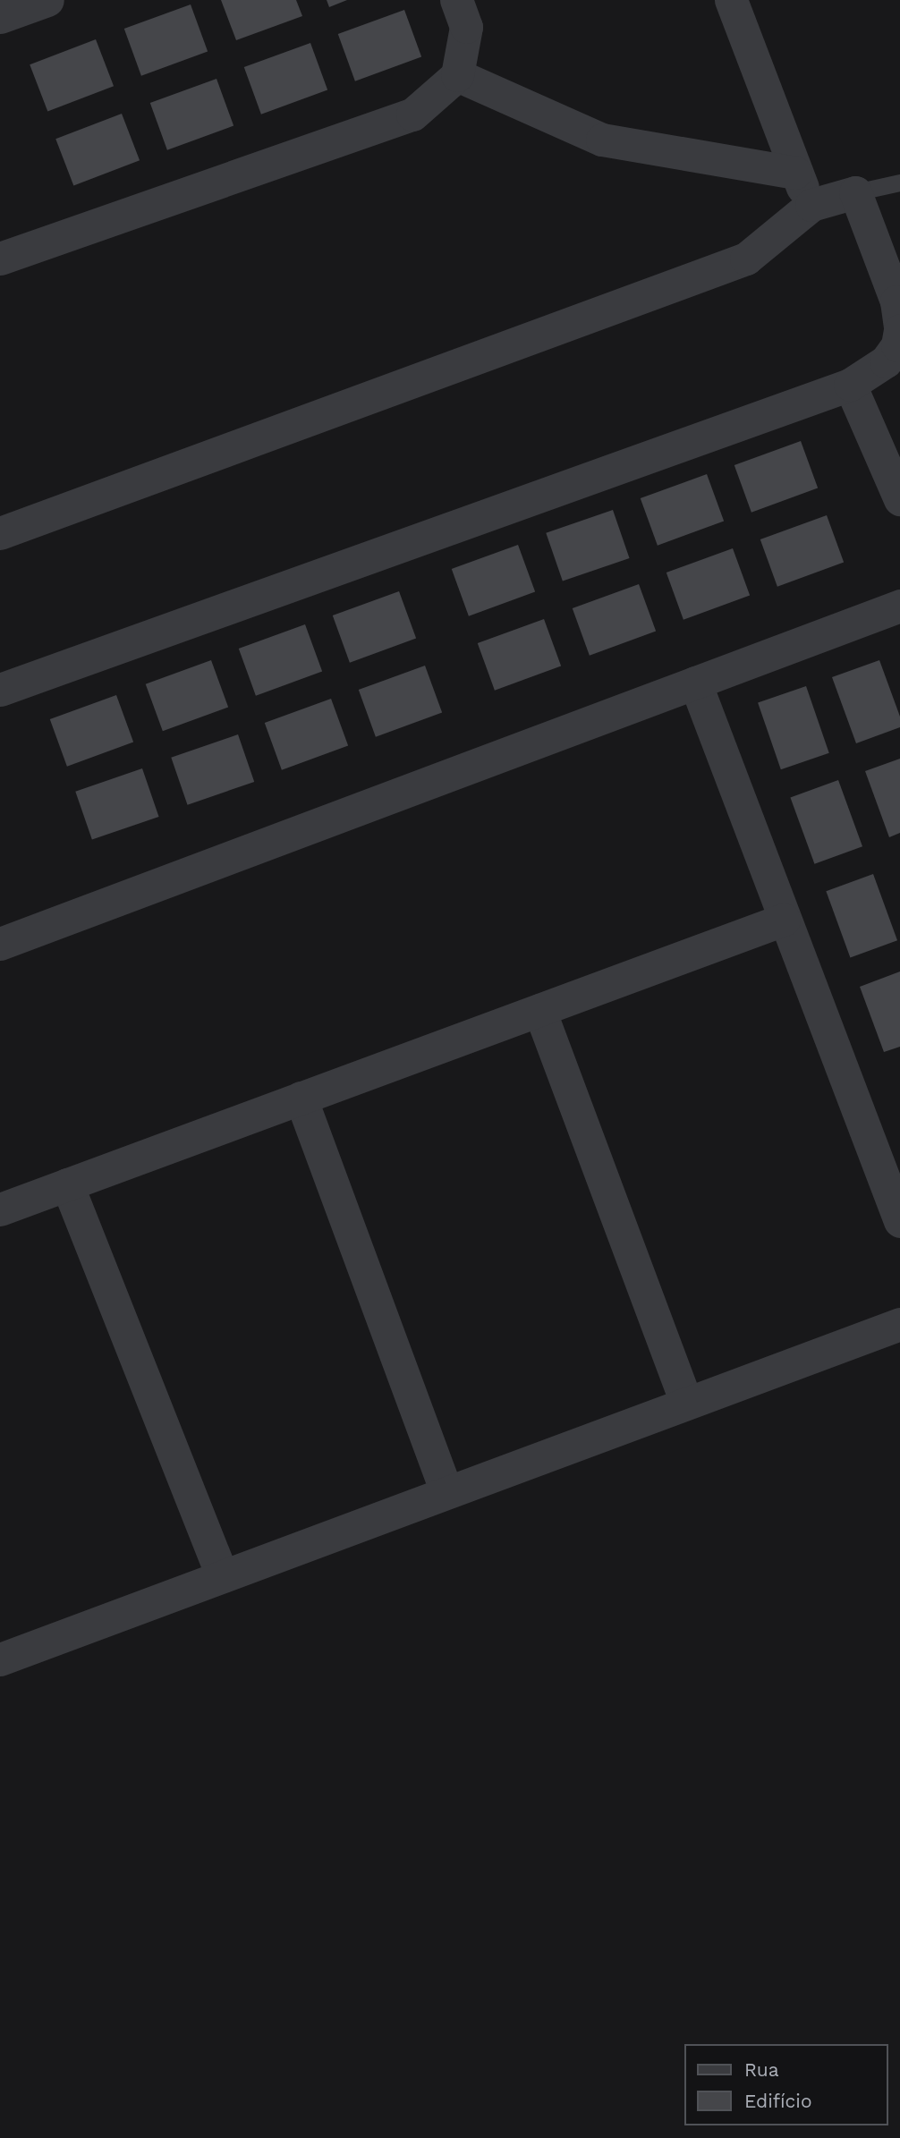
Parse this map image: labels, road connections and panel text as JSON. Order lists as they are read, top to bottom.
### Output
{
  "legend": ["Rua", "Edifício"]
}
